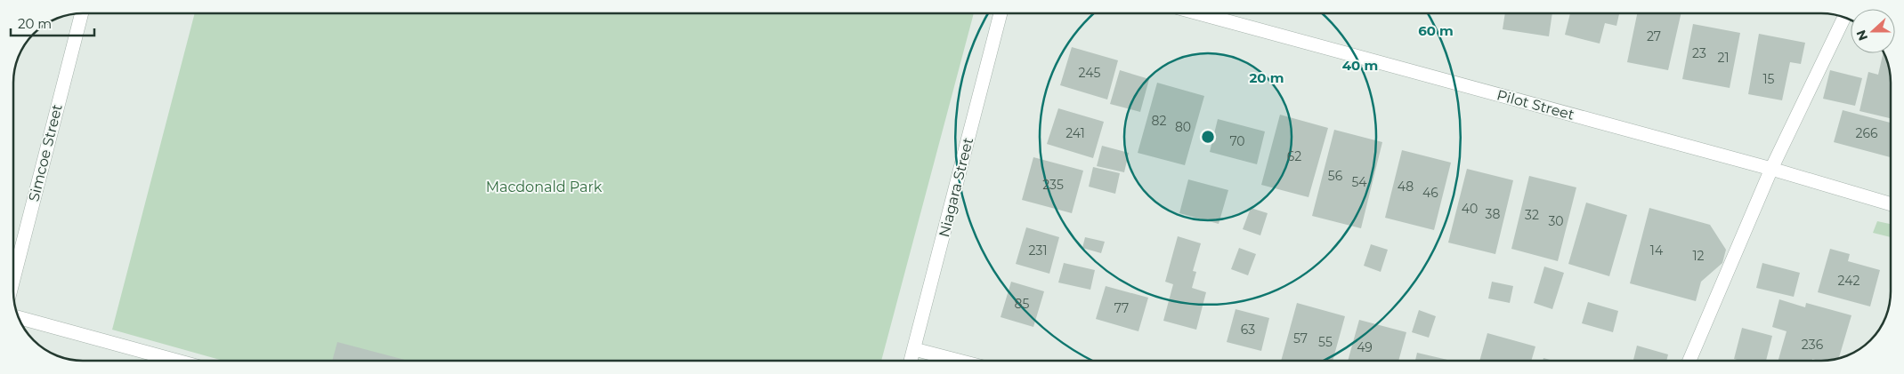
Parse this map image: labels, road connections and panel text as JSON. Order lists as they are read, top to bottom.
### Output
{
  "streets": {
    "street": ["Pilot Street", "Simcoe Street", "Niagara Street"]
  },
  "parks": ["Macdonald Park"],
  "house_numbers": [
    "27",
    "23",
    "21",
    "245",
    "15",
    "82",
    "80",
    "241",
    "266",
    "70",
    "62",
    "56",
    "54",
    "235",
    "48",
    "46",
    "40",
    "38",
    "32",
    "30",
    "231",
    "14",
    "12",
    "242",
    "85",
    "77",
    "63",
    "57",
    "55",
    "236",
    "49"
  ],
  "scale_bar": "20 m",
  "north": "left",
  "rings": ["60 m", "40 m", "20 m"]
}
